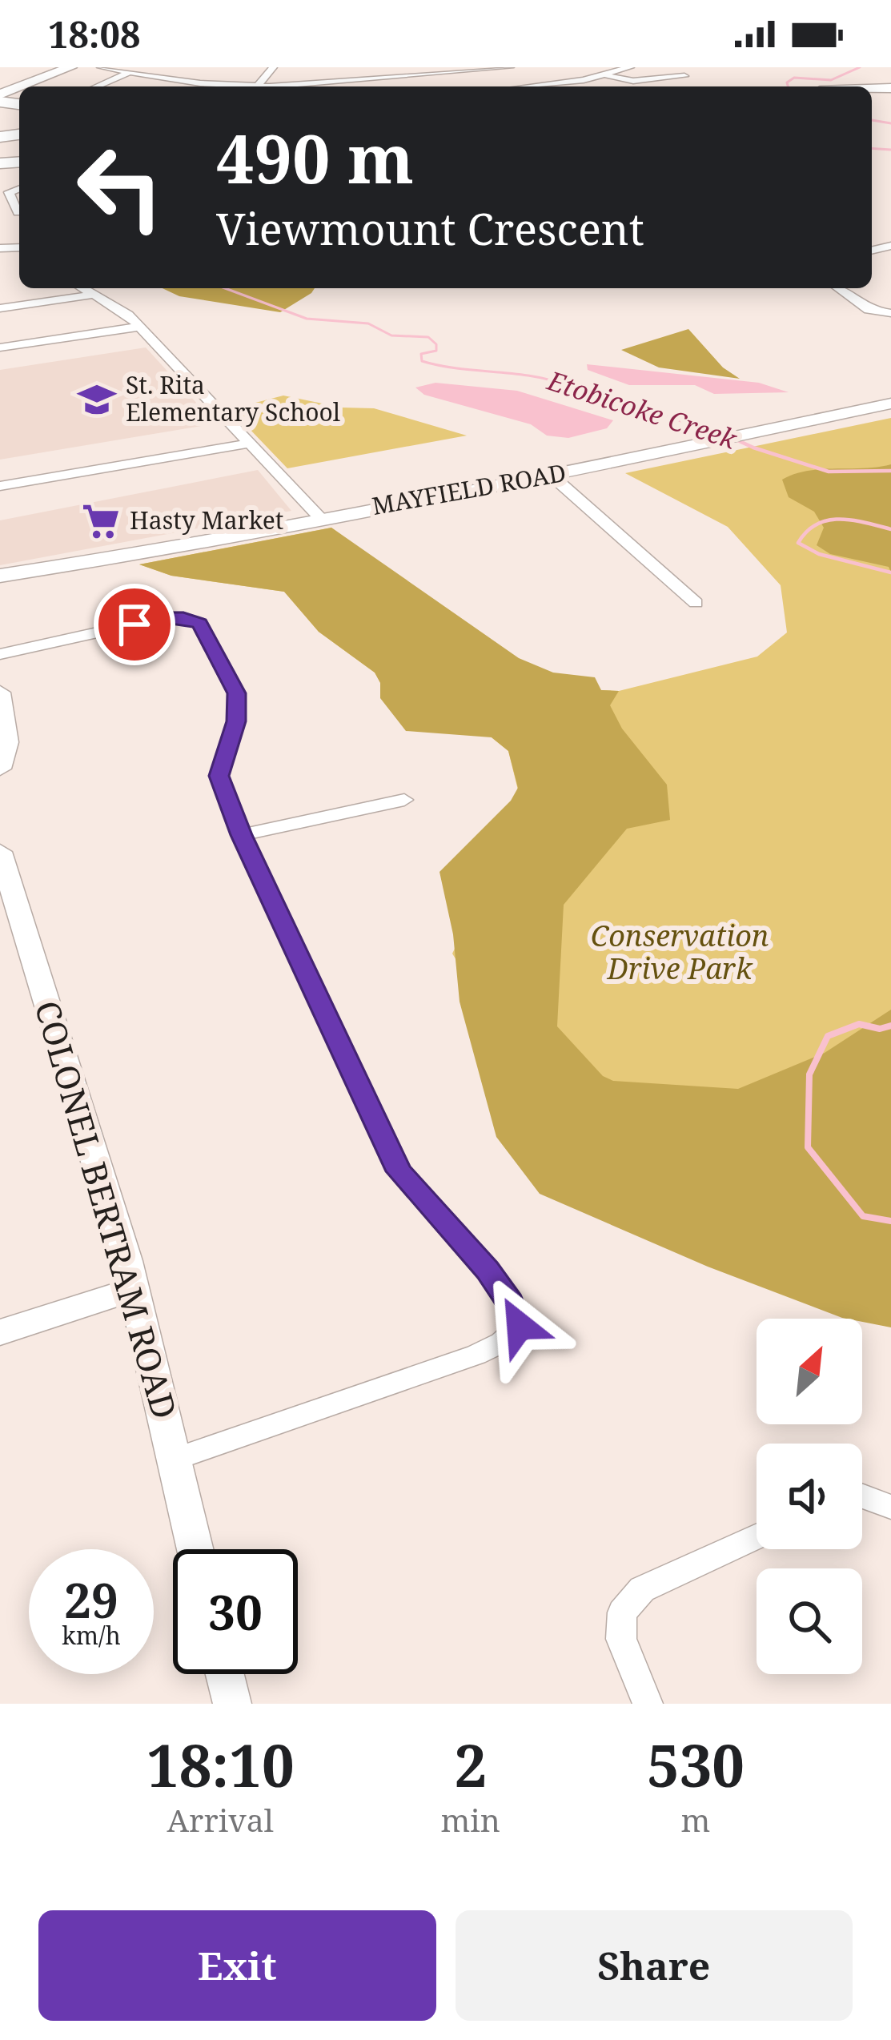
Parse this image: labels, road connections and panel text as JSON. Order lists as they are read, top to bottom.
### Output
{
  "streets": {
    "main road": ["MAYFIELD ROAD"],
    "street": ["COLONEL BERTRAM ROAD"]
  },
  "water": ["Etobicoke Creek"],
  "parks": ["Conservation Drive Park"],
  "places": {
    "school or university": ["St. Rita Elementary School"],
    "supermarket": ["Hasty Market"]
  },
  "north": "top right",
  "page": {
    "status": "18:08",
    "turn": ["490 m", "Viewmount Crescent"],
    "speed": "29 km/h",
    "limit": "30",
    "eta": [
      "18:10",
      "Arrival",
      "2",
      "min",
      "530",
      "m"
    ],
    "buttons": ["Exit", "Share"]
  }
}
